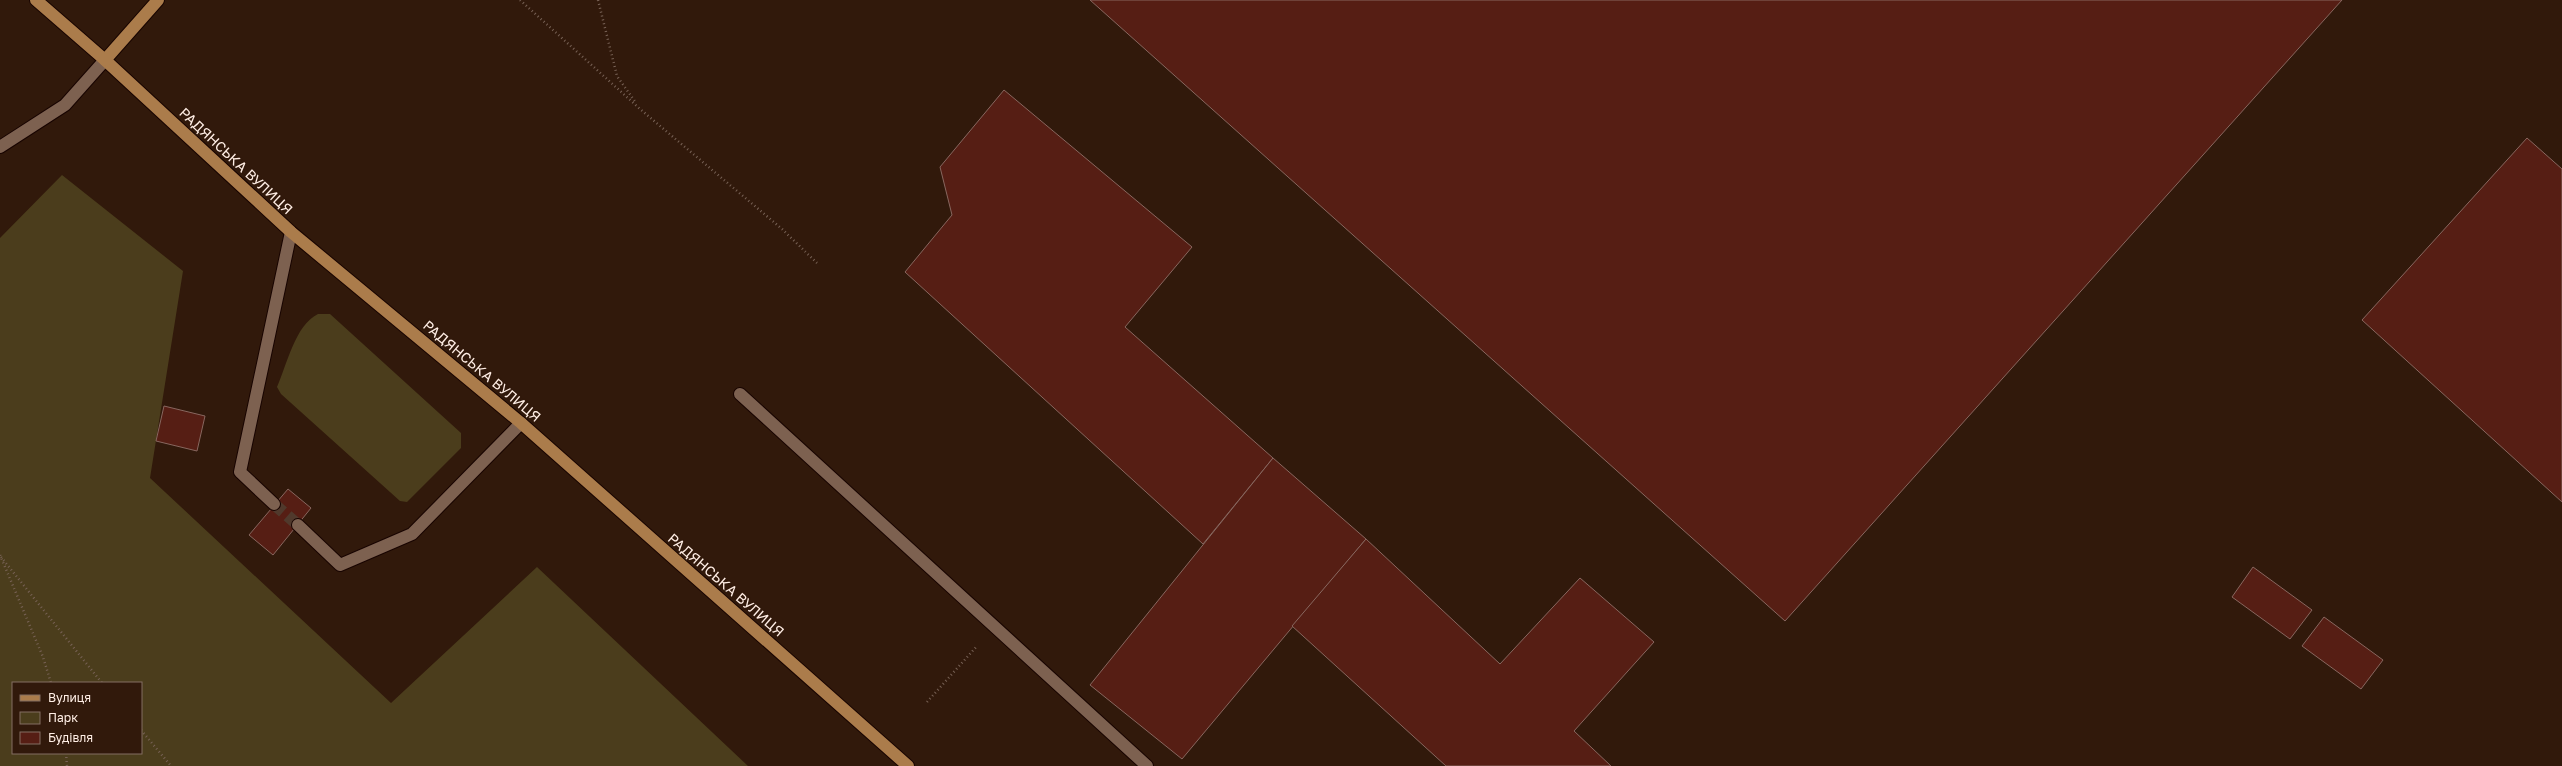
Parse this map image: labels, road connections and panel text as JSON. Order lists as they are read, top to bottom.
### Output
{
  "streets": {
    "main road": ["РАДЯНСЬКА ВУЛИЦЯ"]
  },
  "legend": ["Вулиця", "Парк", "Будівля"]
}
